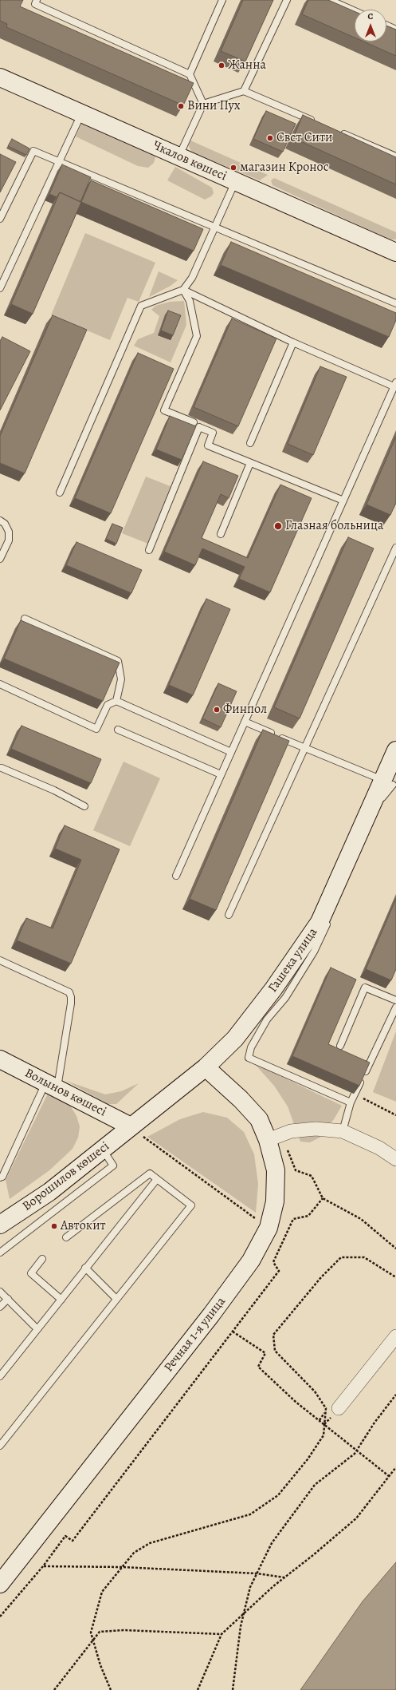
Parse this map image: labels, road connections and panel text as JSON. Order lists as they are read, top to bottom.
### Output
{
  "streets": {
    "main road": [
      "Чкалов көшесі",
      "Гашека улица",
      "Волынов көшесі",
      "Ворошилов көшесі",
      "Речная 1-я улица"
    ]
  },
  "crossings": [
    ["Гашека улица", "Волынов көшесі"],
    ["Гашека улица", "Ворошилов көшесі"],
    ["Гашека улица", "Речная 1-я улица"],
    ["Волынов көшесі", "Ворошилов көшесі"]
  ],
  "places": [
    "Жанна",
    "Вини Пух",
    "Свет Сити",
    "магазин Кронос",
    "Глазная больница",
    "Финпол",
    "Автокит"
  ],
  "north": "top"
}
